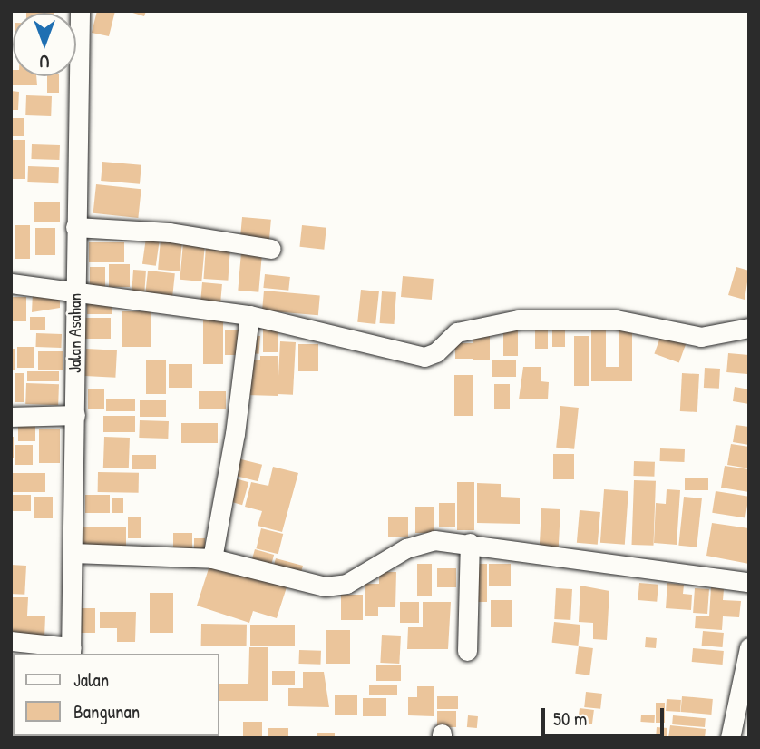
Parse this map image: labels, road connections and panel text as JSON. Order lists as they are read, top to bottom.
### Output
{
  "streets": {
    "street": ["Jalan Asahan"]
  },
  "legend": ["Jalan", "Bangunan"],
  "scale_bar": "50 m",
  "north": "bottom"
}
